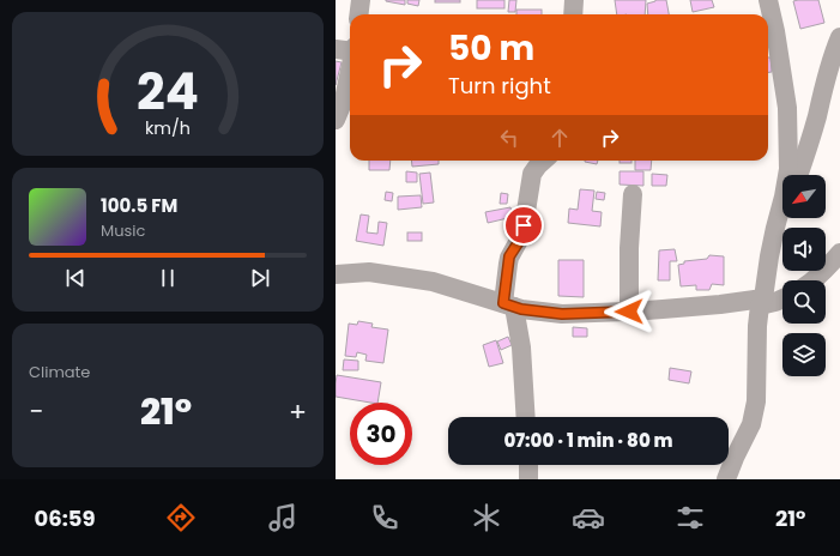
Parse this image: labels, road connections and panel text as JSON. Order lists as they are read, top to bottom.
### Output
{
  "north": "bottom left",
  "page": {
    "turn": ["50 m", "Turn right"],
    "song": ["100.5 FM", "Music"],
    "tile": "Climate",
    "heat": ["−", "21°", "+"],
    "limit": "30",
    "trip": "07:00 · 1 min · 80 m",
    "tabs": ["06:59", "21°"],
    "gauge": ["24", "km/h"]
  }
}
